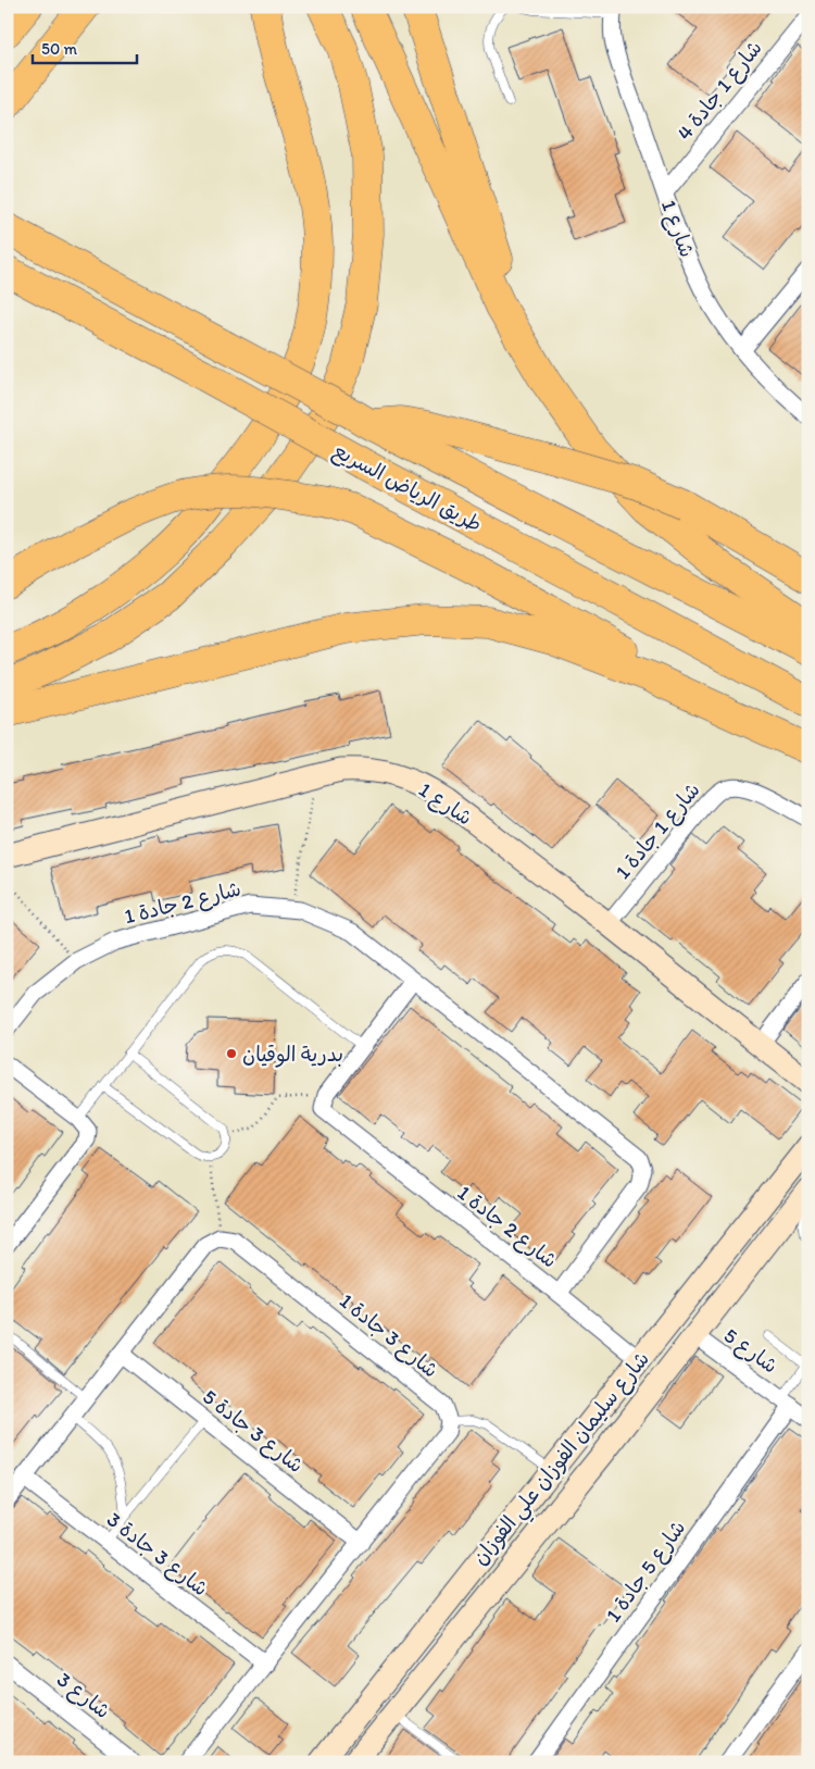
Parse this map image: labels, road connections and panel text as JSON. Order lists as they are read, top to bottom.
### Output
{
  "streets": {
    "highway": ["طريق الرياض السريع"],
    "street": [
      "شارع 1 جادة 4",
      "شارع 1",
      "شارع 1 جادة 1",
      "شارع 2 جادة 1",
      "شارع 3 جادة 1",
      "شارع 5",
      "شارع 3 جادة 5",
      "شارع سليمان الفوزان علي الفوزان",
      "شارع 3 جادة 3",
      "شارع 5 جادة 1",
      "شارع 3"
    ]
  },
  "crossings": [
    ["شارع 1 جادة 4", "شارع 1"],
    ["شارع 1", "شارع 1 جادة 1"],
    ["شارع 2 جادة 1", "شارع سليمان الفوزان علي الفوزان"],
    ["شارع 5", "شارع سليمان الفوزان علي الفوزان"],
    ["شارع 5", "شارع 5 جادة 1"]
  ],
  "places": ["بدرية الوقيان"],
  "scale_bar": "50 m"
}
